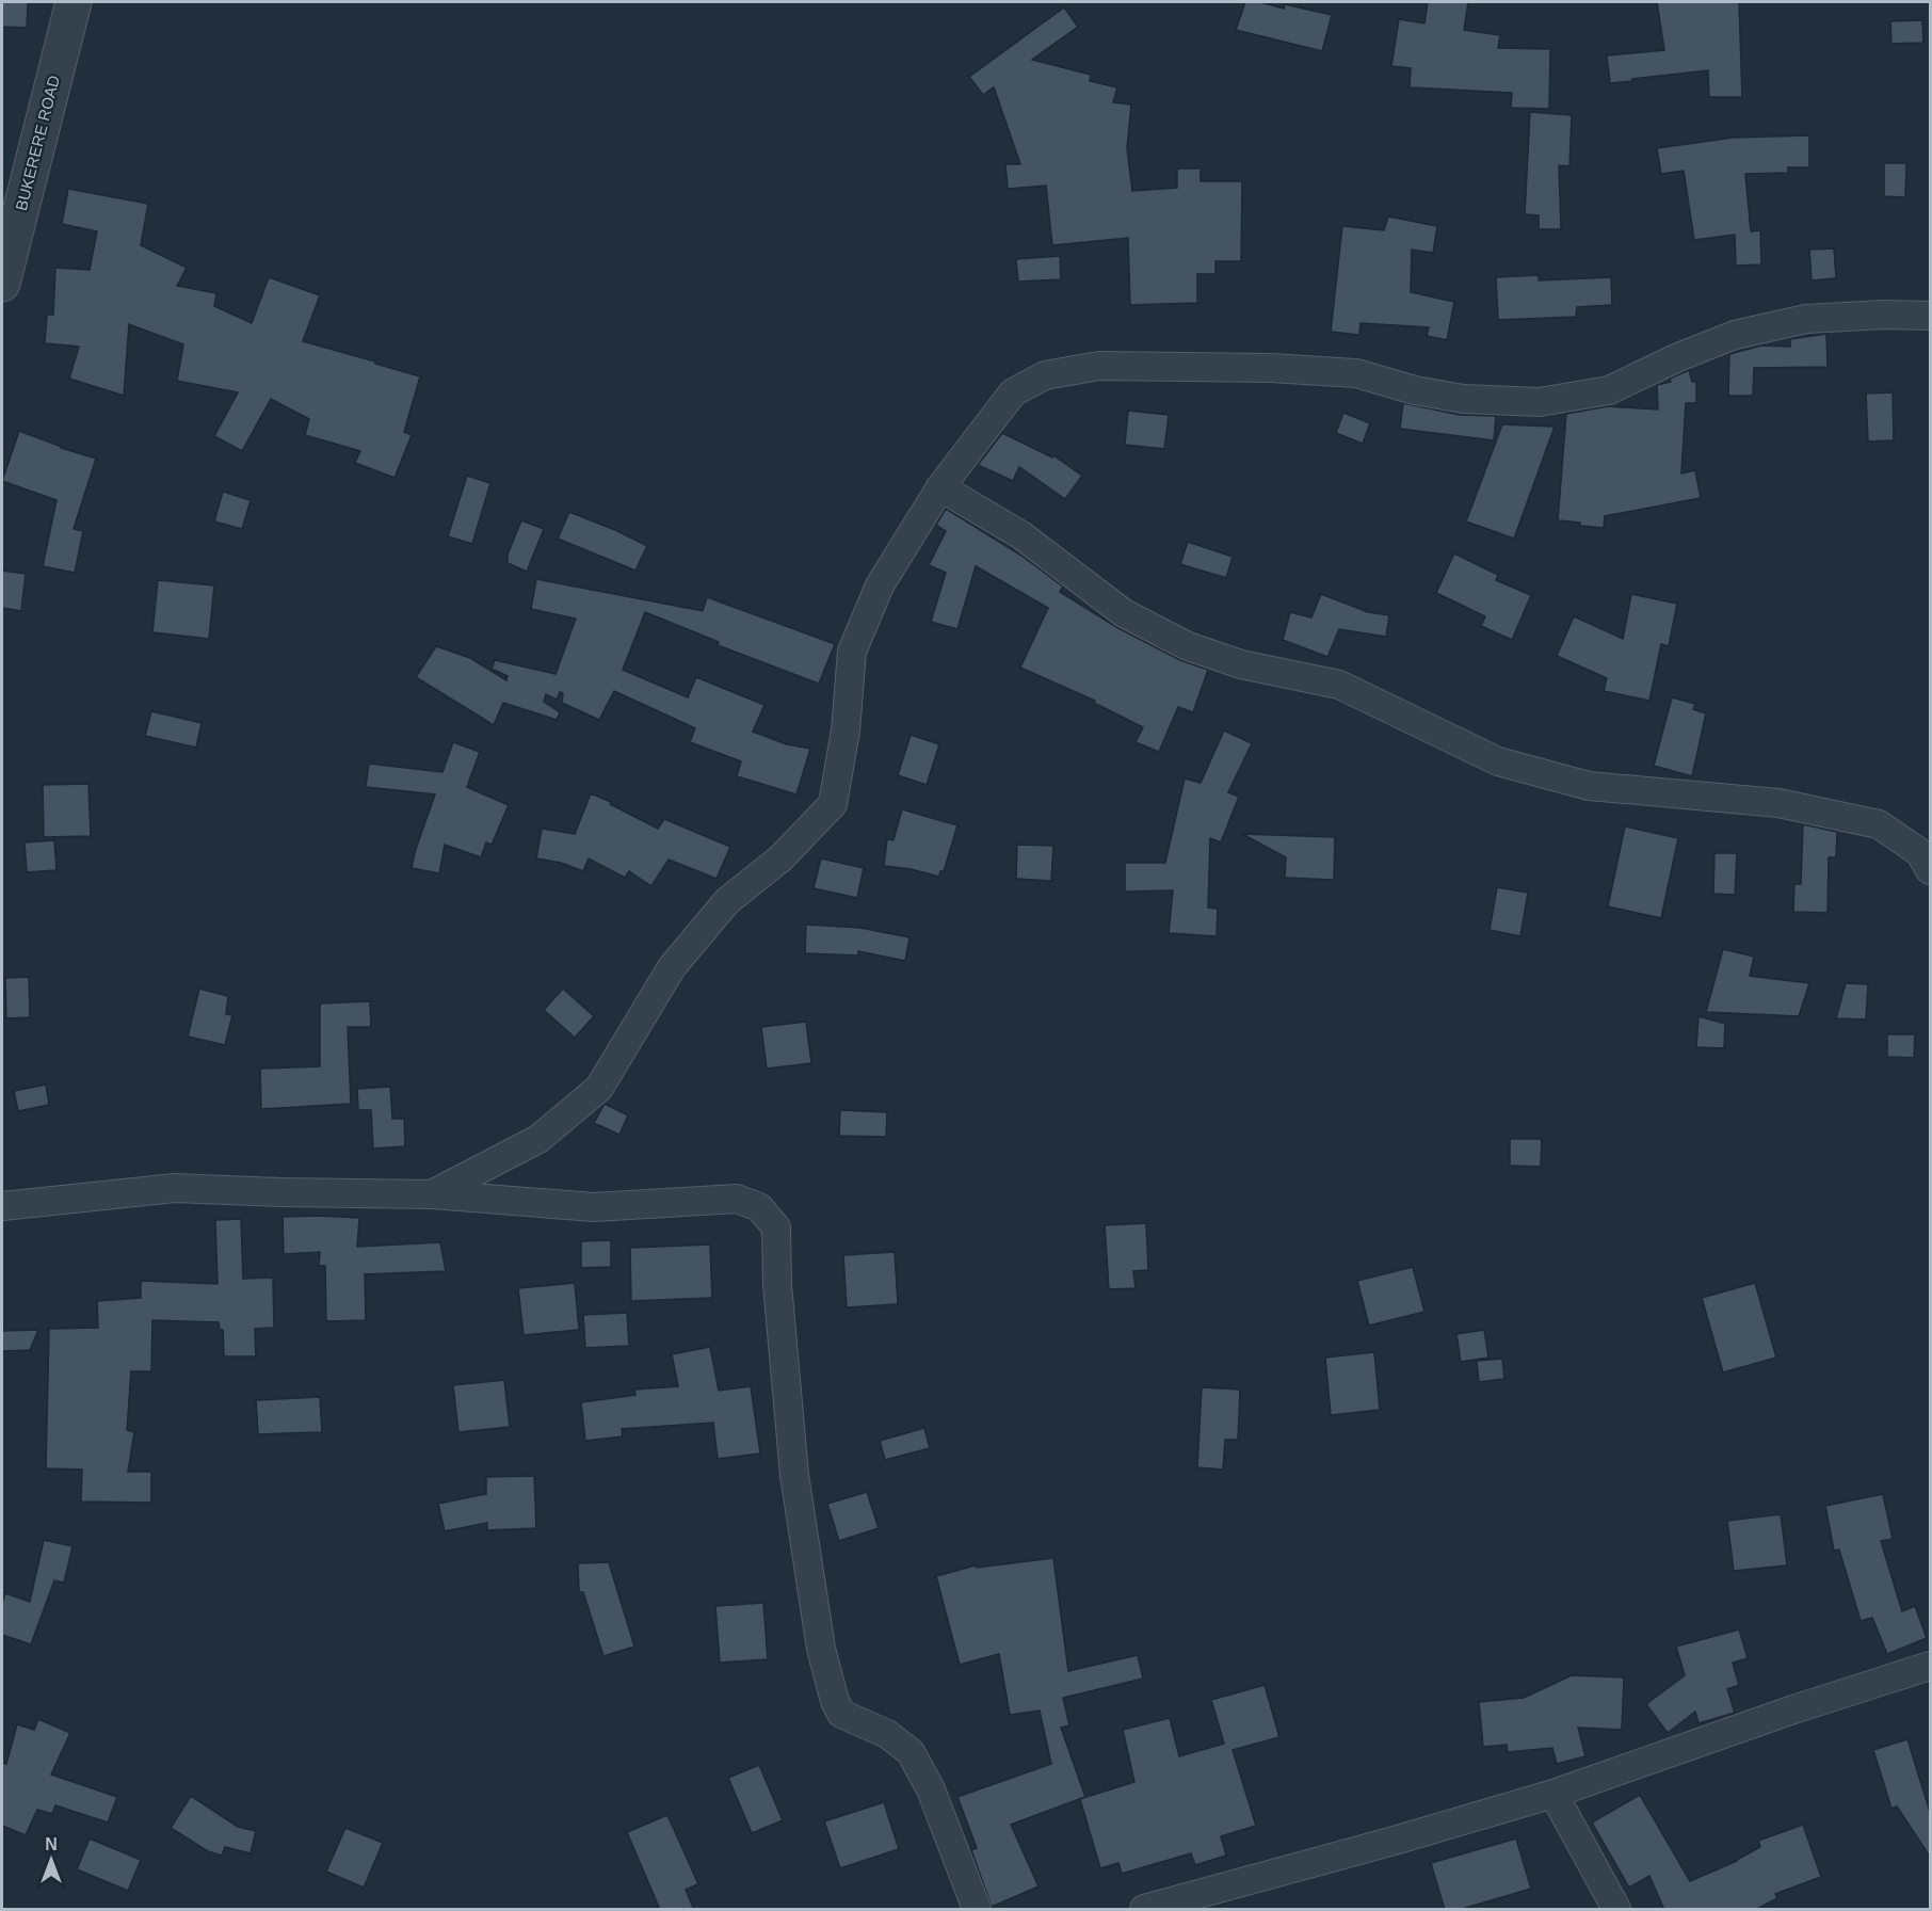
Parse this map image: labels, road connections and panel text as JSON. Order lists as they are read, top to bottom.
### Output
{
  "streets": {
    "street": ["BUKERERE ROAD"]
  },
  "north": "top"
}
